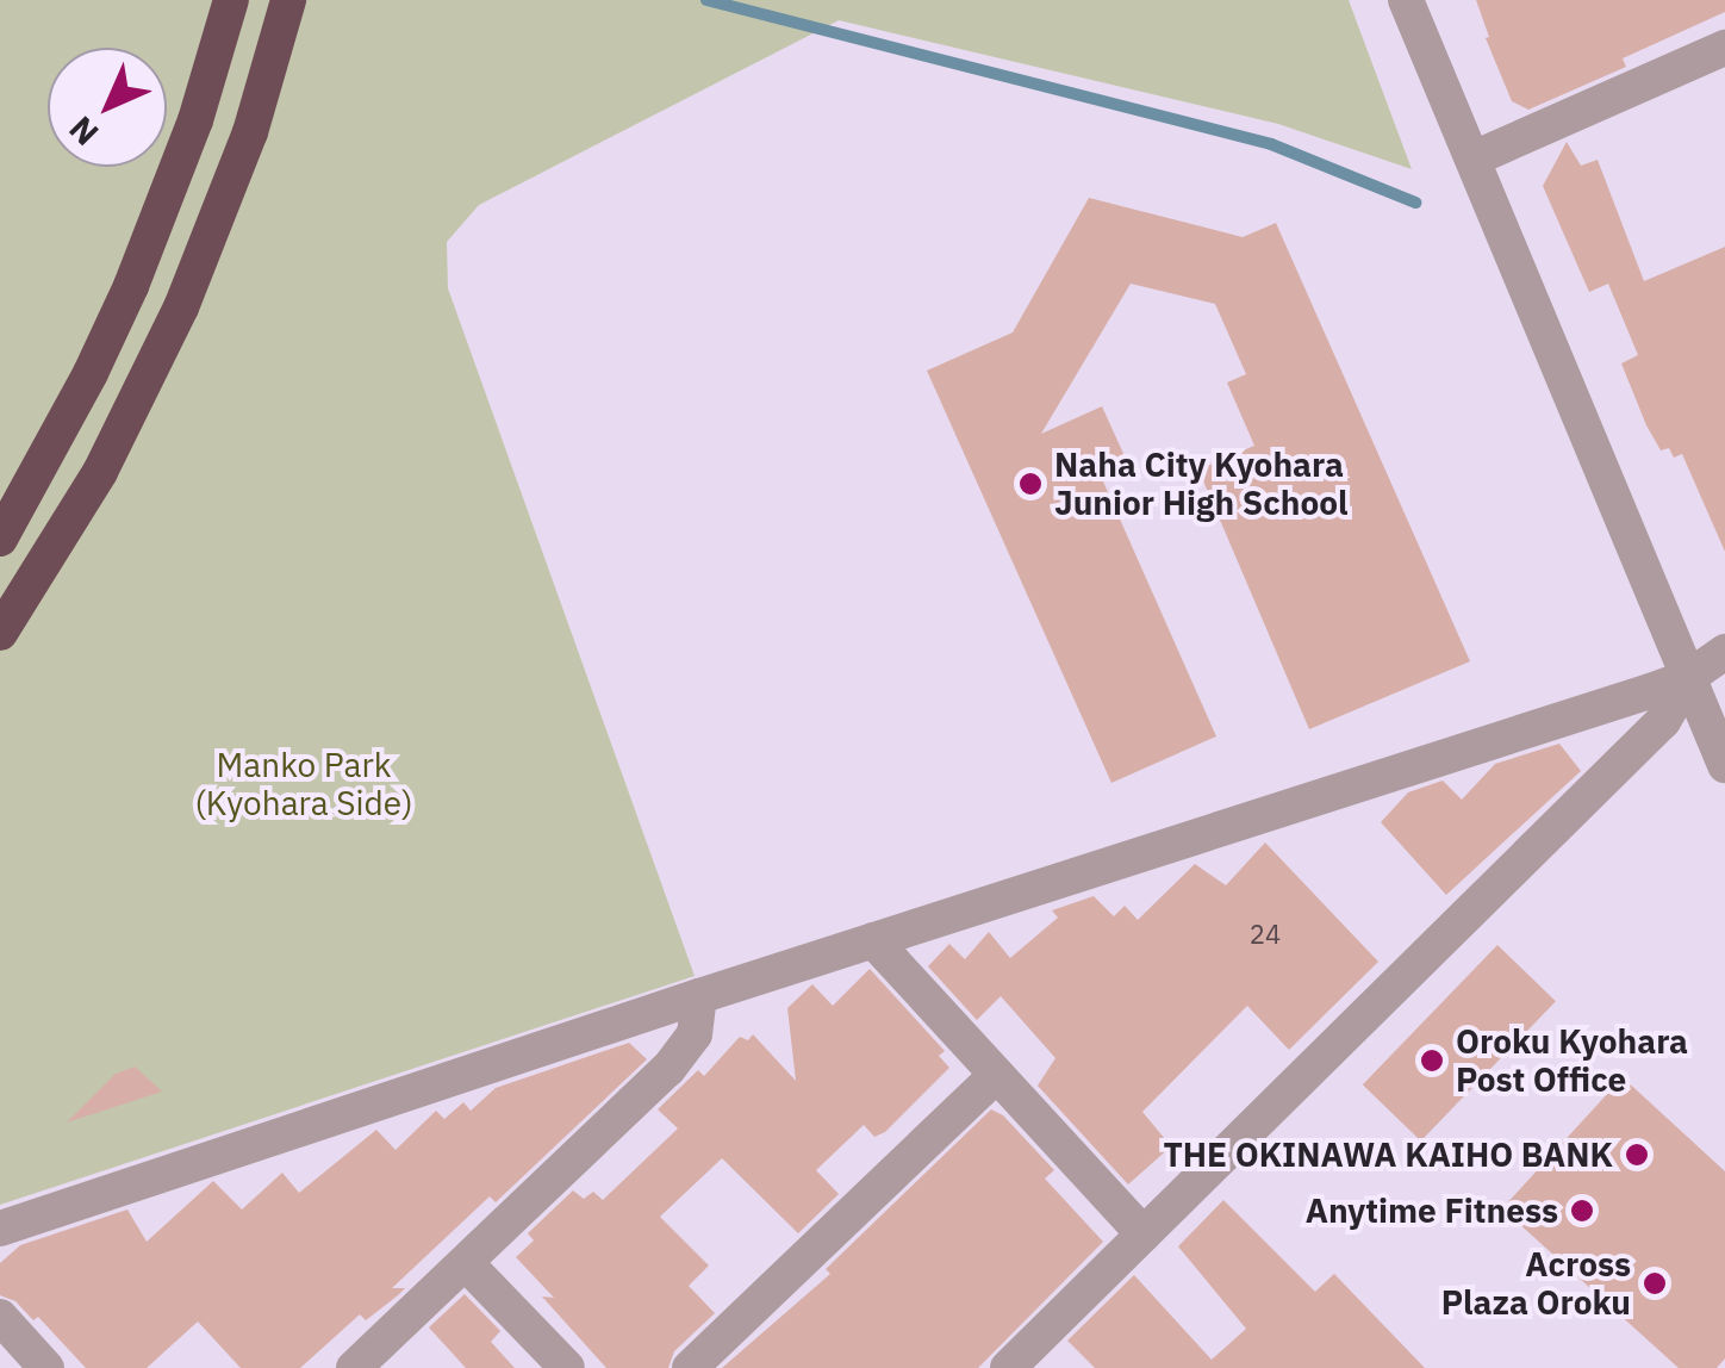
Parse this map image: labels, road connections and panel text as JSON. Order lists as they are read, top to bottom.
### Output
{
  "parks": ["Manko Park (Kyohara Side)"],
  "places": [
    "Naha City Kyohara Junior High School",
    "Oroku Kyohara Post Office",
    "THE OKINAWA KAIHO BANK",
    "Anytime Fitness",
    "Across Plaza Oroku"
  ],
  "house_numbers": ["24"],
  "north": "bottom left"
}
